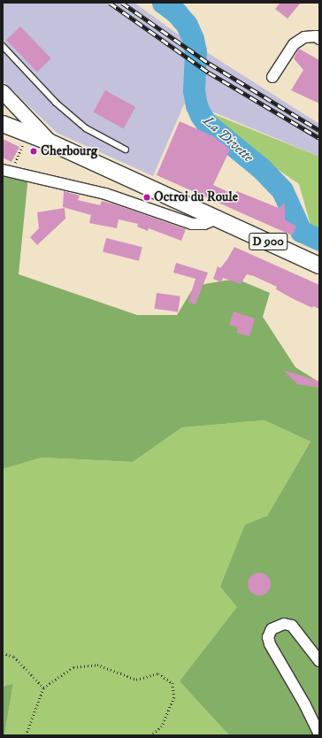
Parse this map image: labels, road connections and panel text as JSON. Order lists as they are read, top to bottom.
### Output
{
  "streets": {
    "main road": ["D 900"]
  },
  "water": ["La Divette"],
  "places": ["Cherbourg", "Octroi du Roule"]
}
